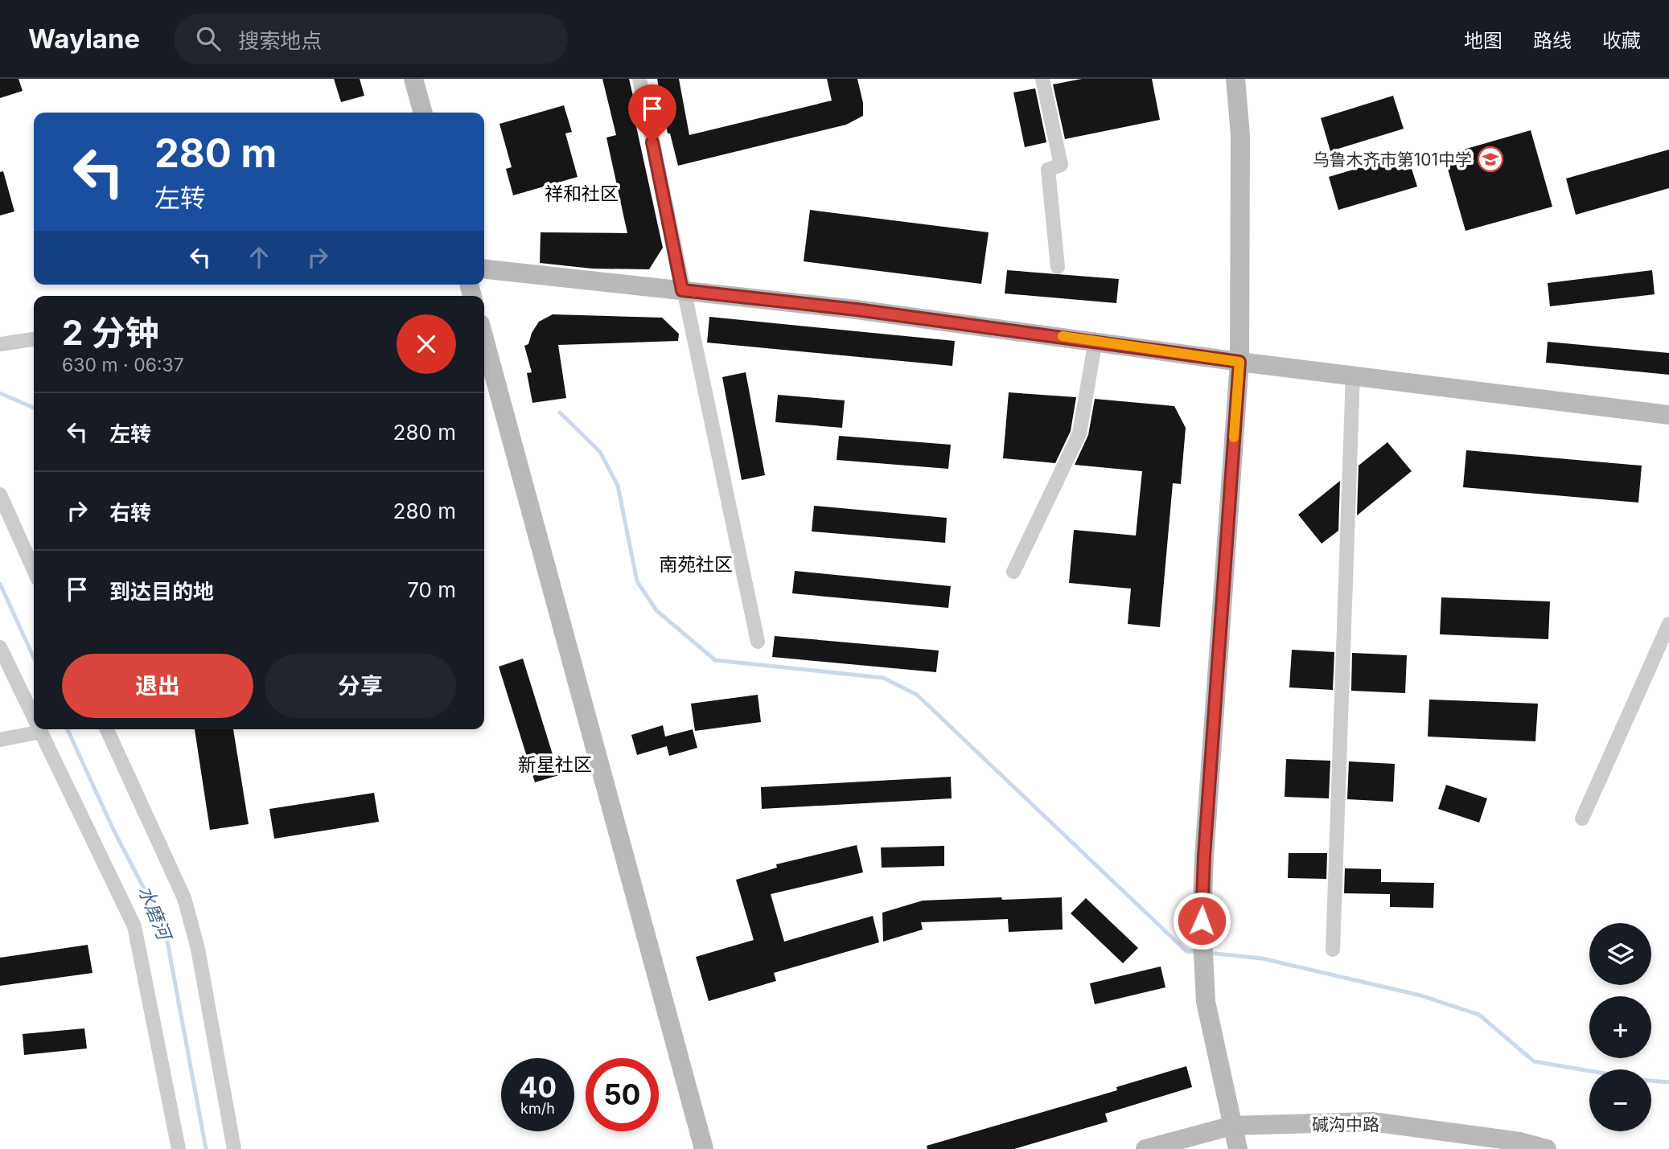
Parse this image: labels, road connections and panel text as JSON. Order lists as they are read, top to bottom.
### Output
{
  "streets": {
    "street": ["碱沟中路"]
  },
  "districts": ["祥和社区", "南苑社区", "新星社区"],
  "water": ["水磨河"],
  "places": {
    "school or university": ["乌鲁木齐市第101中学"]
  },
  "page": {
    "header": "Waylane",
    "search": "搜索地点",
    "nav": ["地图", "路线", "收藏"],
    "turn": ["280 m", "左转"],
    "heading": ["2 分钟", "630 m · 06:37"],
    "list": [
      {
        "name": "左转",
        "value": "280 m"
      },
      {
        "name": "右转",
        "value": "280 m"
      },
      {
        "name": "到达目的地",
        "value": "70 m"
      }
    ],
    "buttons": ["退出", "分享"],
    "map_buttons": ["+", "−"],
    "speed": "40 km/h",
    "limit": "50"
  }
}
